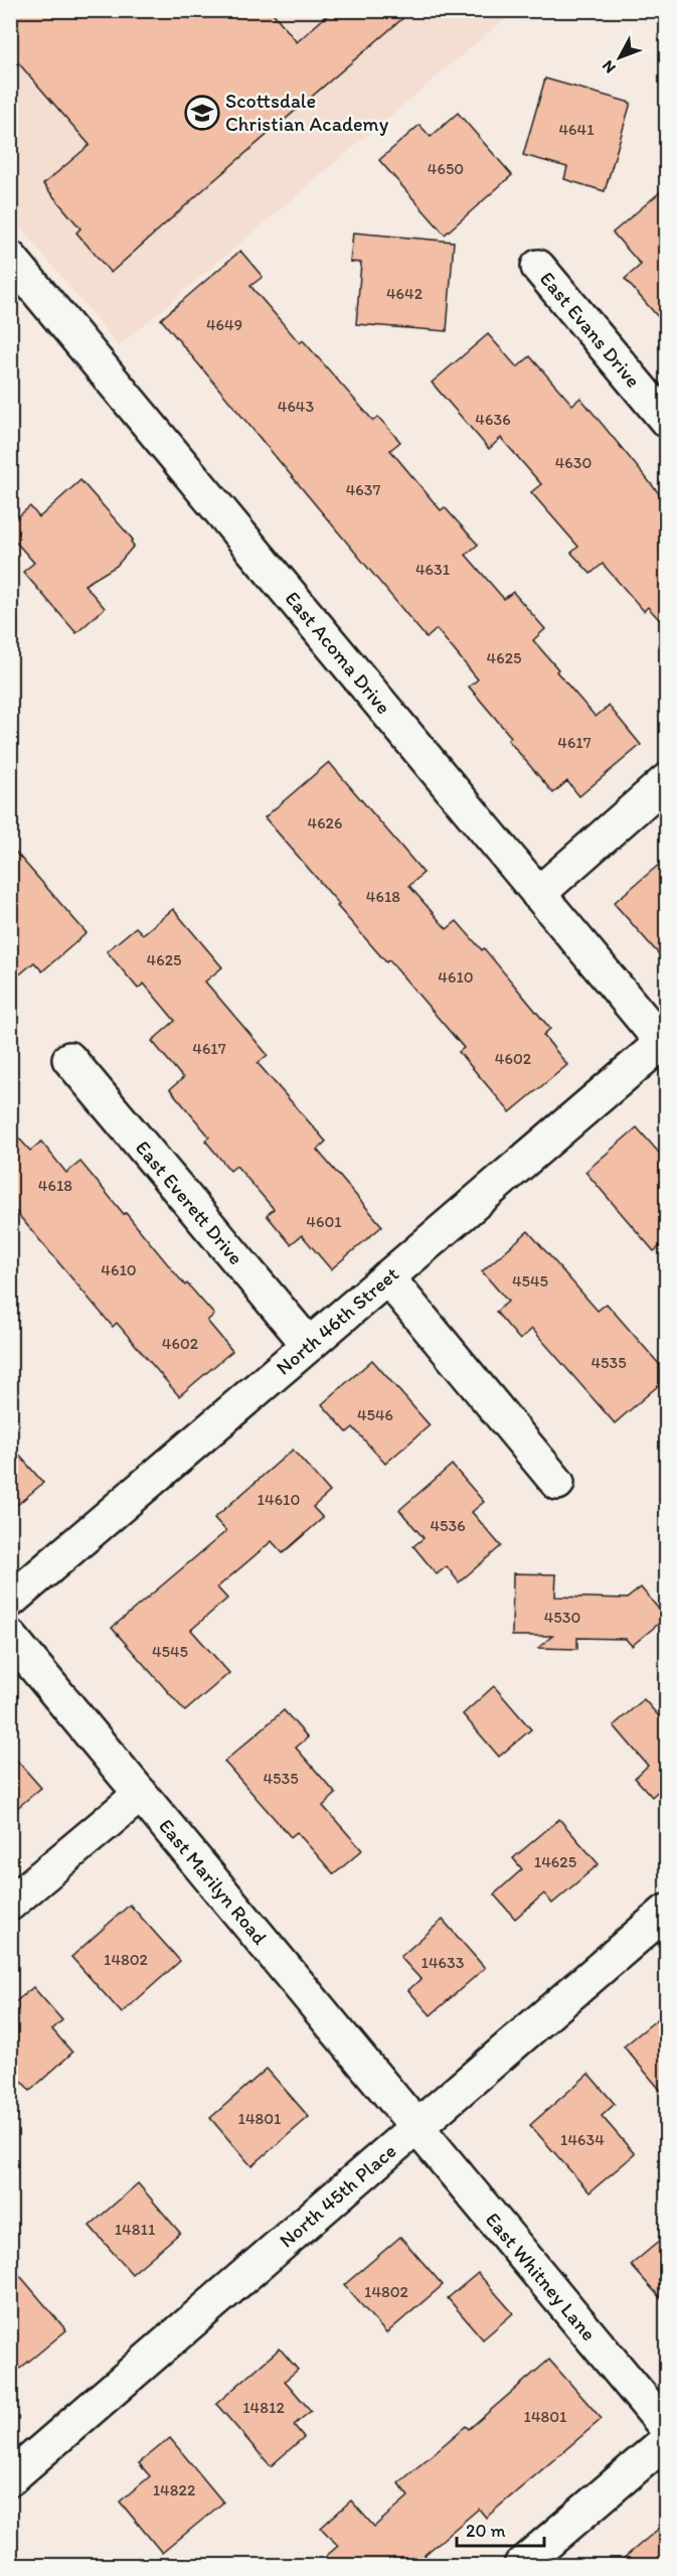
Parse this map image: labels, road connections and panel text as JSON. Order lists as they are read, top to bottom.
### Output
{
  "streets": {
    "street": [
      "East Evans Drive",
      "East Acoma Drive",
      "East Everett Drive",
      "North 46th Street",
      "East Marilyn Road",
      "North 45th Place",
      "East Whitney Lane"
    ]
  },
  "crossings": [
    ["East Acoma Drive", "North 46th Street"],
    ["East Everett Drive", "North 46th Street"],
    ["East Marilyn Road", "North 45th Place"],
    ["East Marilyn Road", "East Whitney Lane"],
    ["North 45th Place", "East Whitney Lane"]
  ],
  "places": {
    "school or university": ["Scottsdale Christian Academy"]
  },
  "house_numbers": [
    "4641",
    "4650",
    "4642",
    "4649",
    "4643",
    "4636",
    "4630",
    "4637",
    "4631",
    "4625",
    "4617",
    "4626",
    "4618",
    "4625",
    "4610",
    "4617",
    "4602",
    "4618",
    "4601",
    "4610",
    "4545",
    "4602",
    "4535",
    "4546",
    "14610",
    "4536",
    "4530",
    "4545",
    "4535",
    "14625",
    "14802",
    "14633",
    "14801",
    "14634",
    "14811",
    "14802",
    "14812",
    "14801",
    "14822"
  ],
  "scale_bar": "20 m",
  "north": "bottom left"
}
